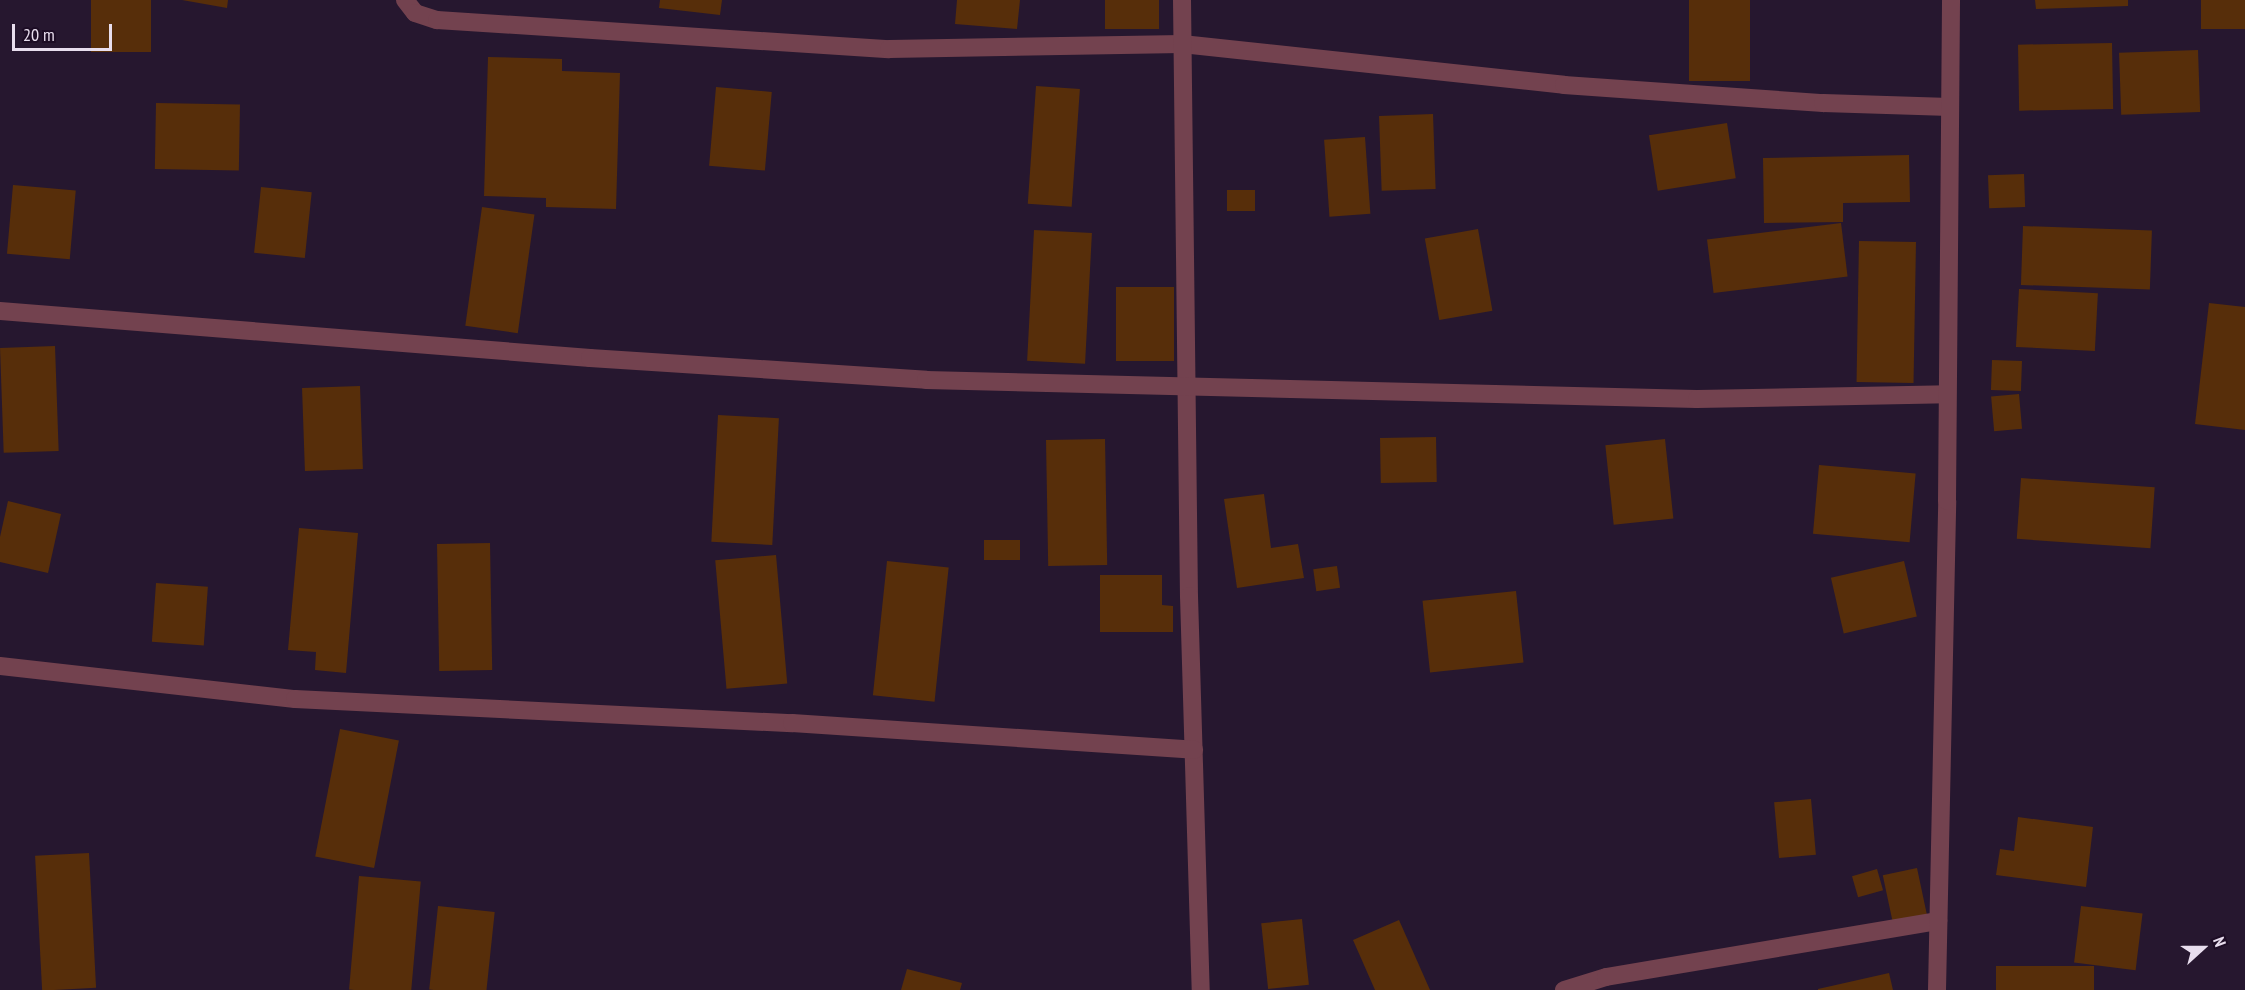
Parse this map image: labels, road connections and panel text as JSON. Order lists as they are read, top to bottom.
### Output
{
  "scale_bar": "20 m",
  "north": "right"
}
